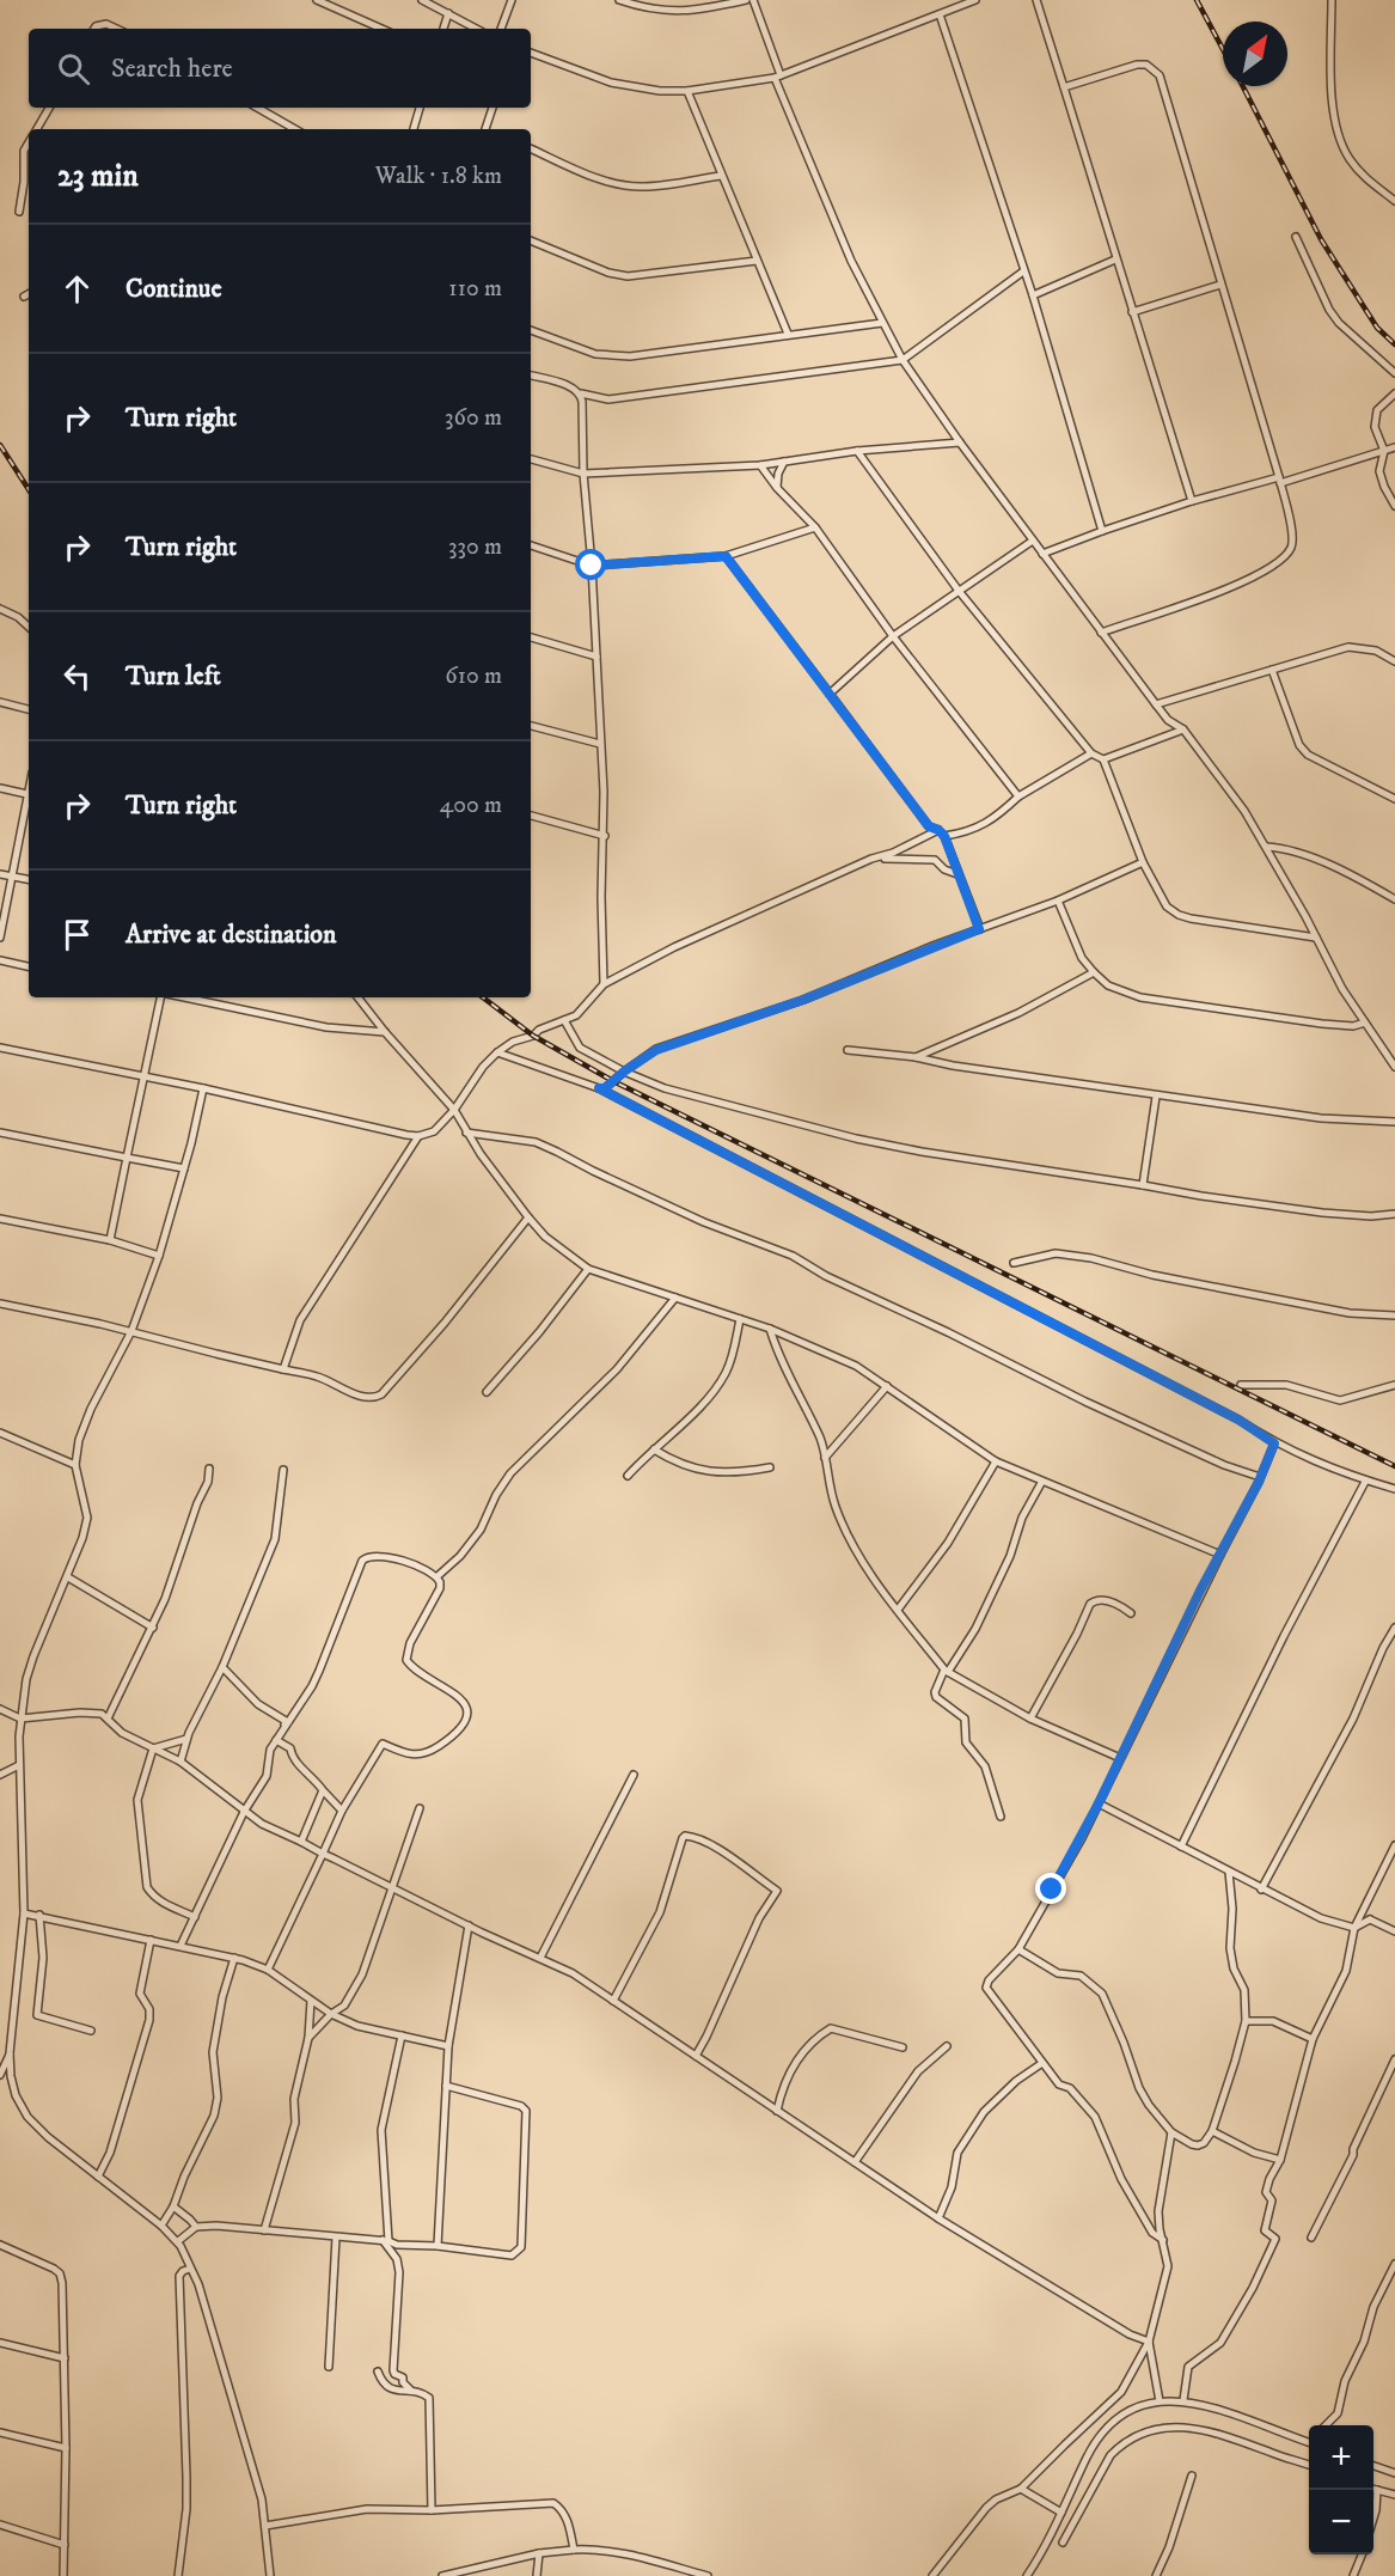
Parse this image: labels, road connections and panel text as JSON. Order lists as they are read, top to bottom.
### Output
{
  "north": "top right",
  "page": {
    "search": "Search here",
    "heading": ["23 min", "Walk · 1.8 km"],
    "list": [
      ["Continue", "110 m"],
      ["Turn right", "360 m"],
      ["Turn right", "330 m"],
      ["Turn left", "610 m"],
      ["Turn right", "400 m"],
      "Arrive at destination"
    ],
    "map_buttons": ["+", "−"]
  }
}
